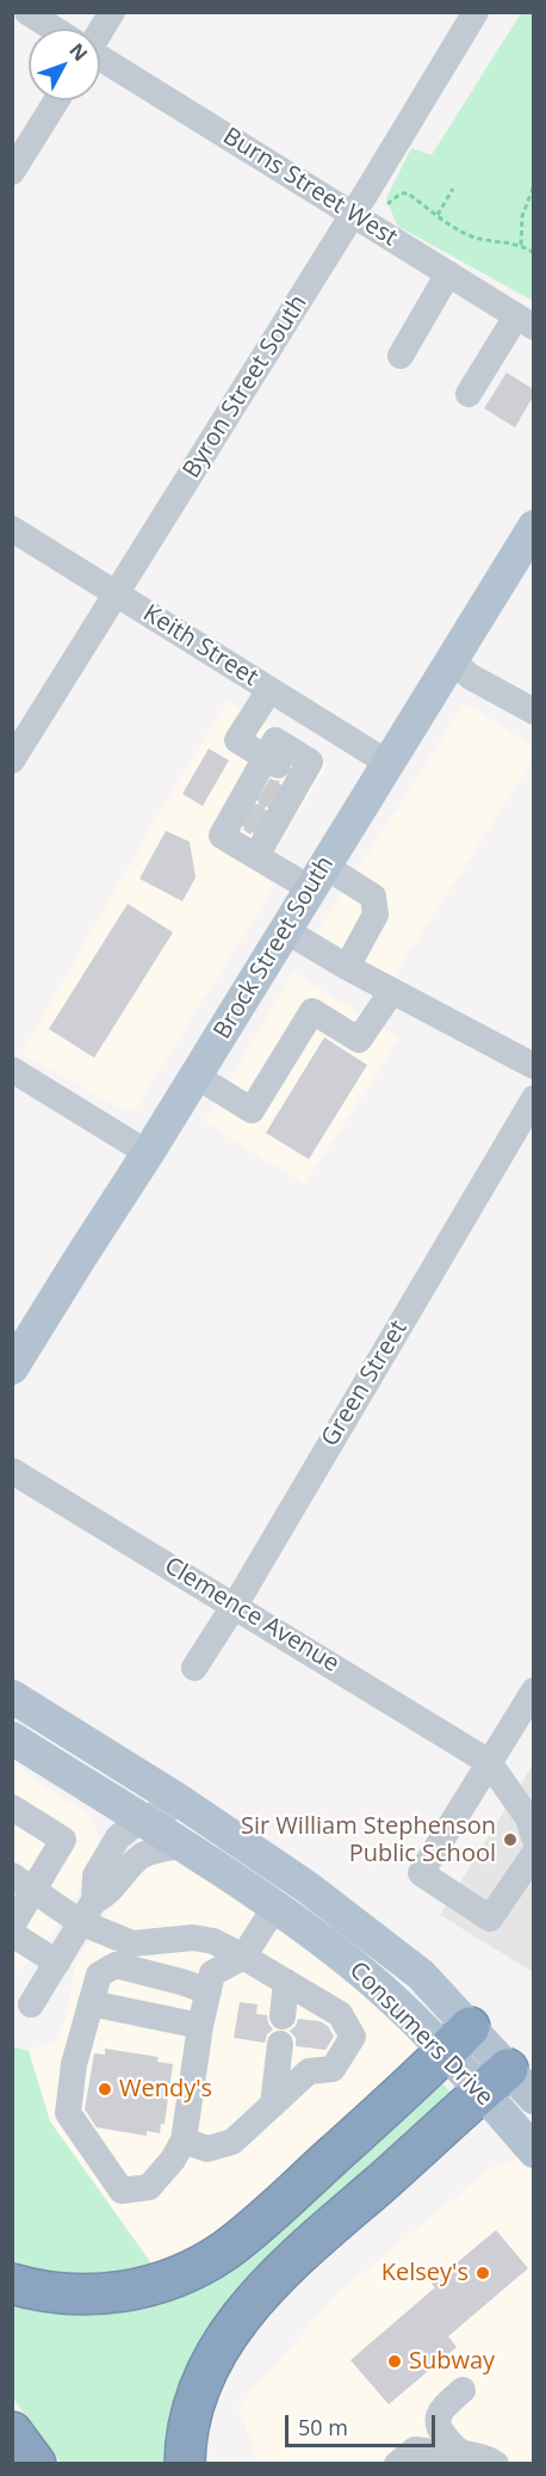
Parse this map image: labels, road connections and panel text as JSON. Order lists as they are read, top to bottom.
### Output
{
  "streets": {
    "main road": ["Brock Street South", "Consumers Drive"],
    "street": [
      "Burns Street West",
      "Byron Street South",
      "Keith Street",
      "Green Street",
      "Clemence Avenue"
    ]
  },
  "crossings": [
    ["Burns Street West", "Byron Street South"],
    ["Byron Street South", "Keith Street"],
    ["Keith Street", "Brock Street South"],
    ["Green Street", "Clemence Avenue"]
  ],
  "places": [
    "Sir William Stephenson Public School",
    "Wendy's",
    "Kelsey's",
    "Subway"
  ],
  "scale_bar": "50 m",
  "north": "top right"
}
